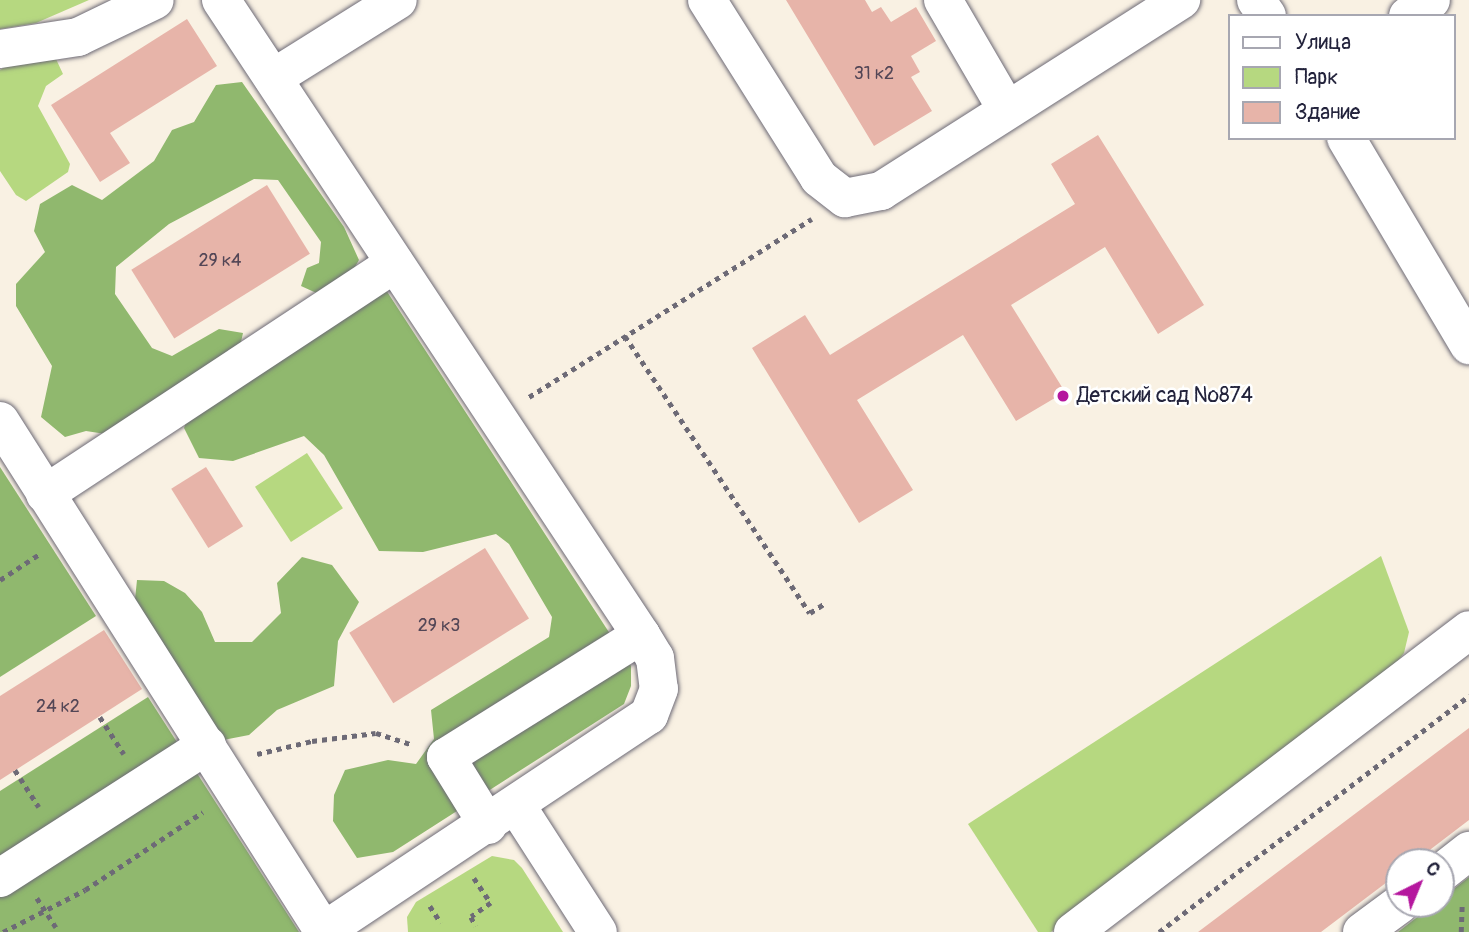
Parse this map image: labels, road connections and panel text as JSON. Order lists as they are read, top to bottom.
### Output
{
  "places": ["Детский сад №874"],
  "house_numbers": [
    "31 к2",
    "29 к4",
    "29 к3",
    "24 к2"
  ],
  "legend": ["Улица", "Парк", "Здание"],
  "north": "top right"
}
